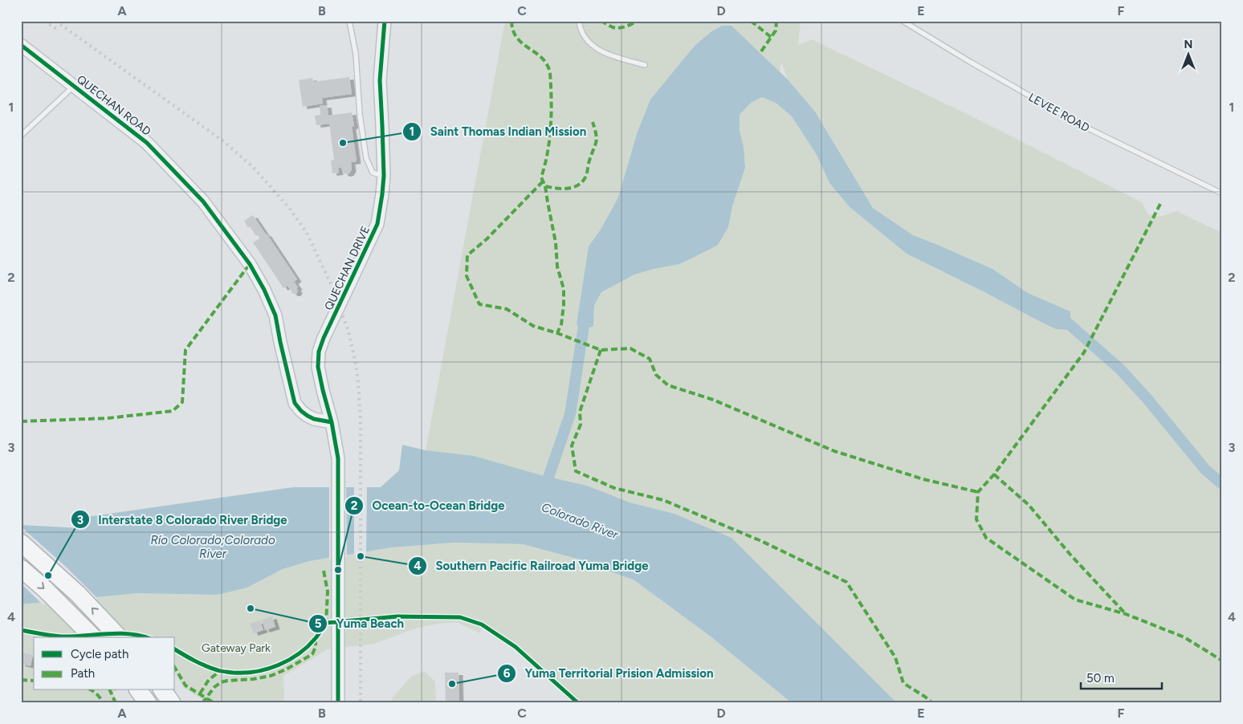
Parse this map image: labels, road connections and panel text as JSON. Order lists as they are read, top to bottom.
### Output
{
  "streets": {
    "street": ["QUECHAN ROAD", "QUECHAN DRIVE"],
    "lane": ["LEVEE ROAD"]
  },
  "crossings": [
    ["QUECHAN ROAD", "QUECHAN DRIVE"]
  ],
  "water": ["Colorado River", "Río Colorado;Colorado River"],
  "parks": ["Gateway Park"],
  "places": [
    "Saint Thomas Indian Mission",
    "Southern Pacific Railroad Yuma Bridge",
    "Ocean-to-Ocean Bridge",
    "Interstate 8 Colorado River Bridge",
    "Yuma Beach",
    "Yuma Territorial Prision Admission"
  ],
  "legend": ["Cycle path", "Path"],
  "scale_bar": "50 m",
  "north": "top",
  "grid": {
    "columns": [
      "A",
      "B",
      "C",
      "D",
      "E",
      "F"
    ],
    "rows": [
      "1",
      "2",
      "3",
      "4"
    ]
  }
}
